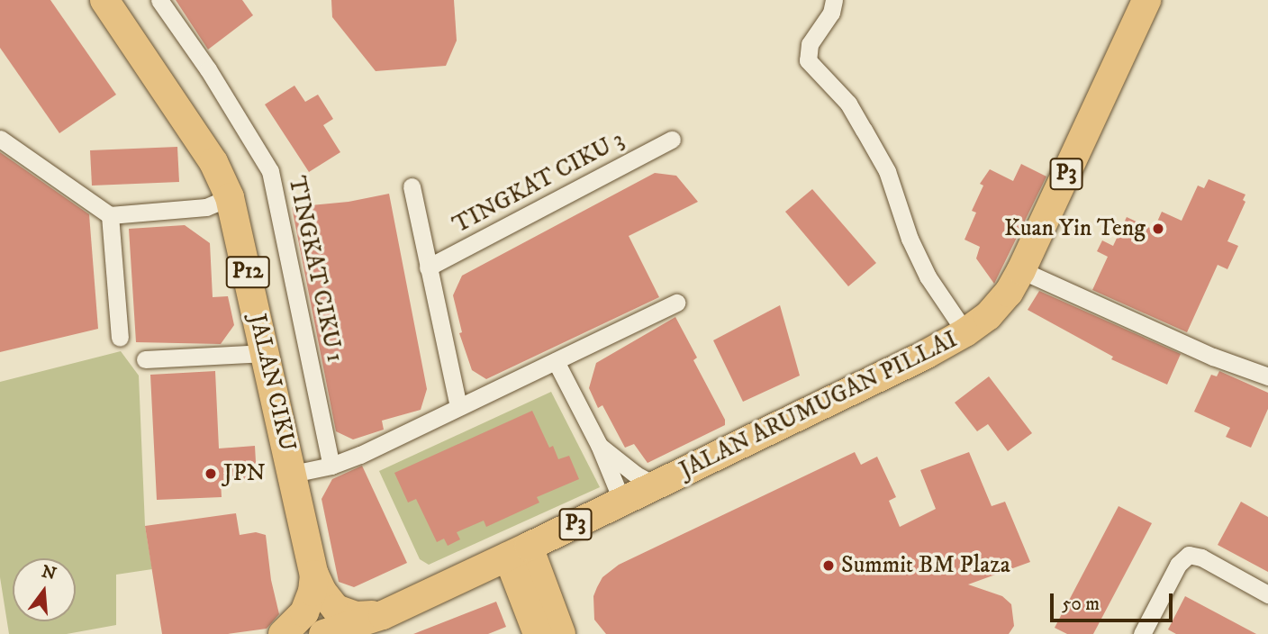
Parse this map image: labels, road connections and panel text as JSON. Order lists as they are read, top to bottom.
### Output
{
  "streets": {
    "main road": [
      "P3",
      "P12",
      "JALAN CIKU",
      "JALAN ARUMUGAN PILLAI"
    ],
    "street": ["TINGKAT CIKU 3", "TINGKAT CIKU 1"]
  },
  "places": ["Kuan Yin Teng", "JPN", "Summit BM Plaza"],
  "scale_bar": "50 m",
  "north": "top"
}
